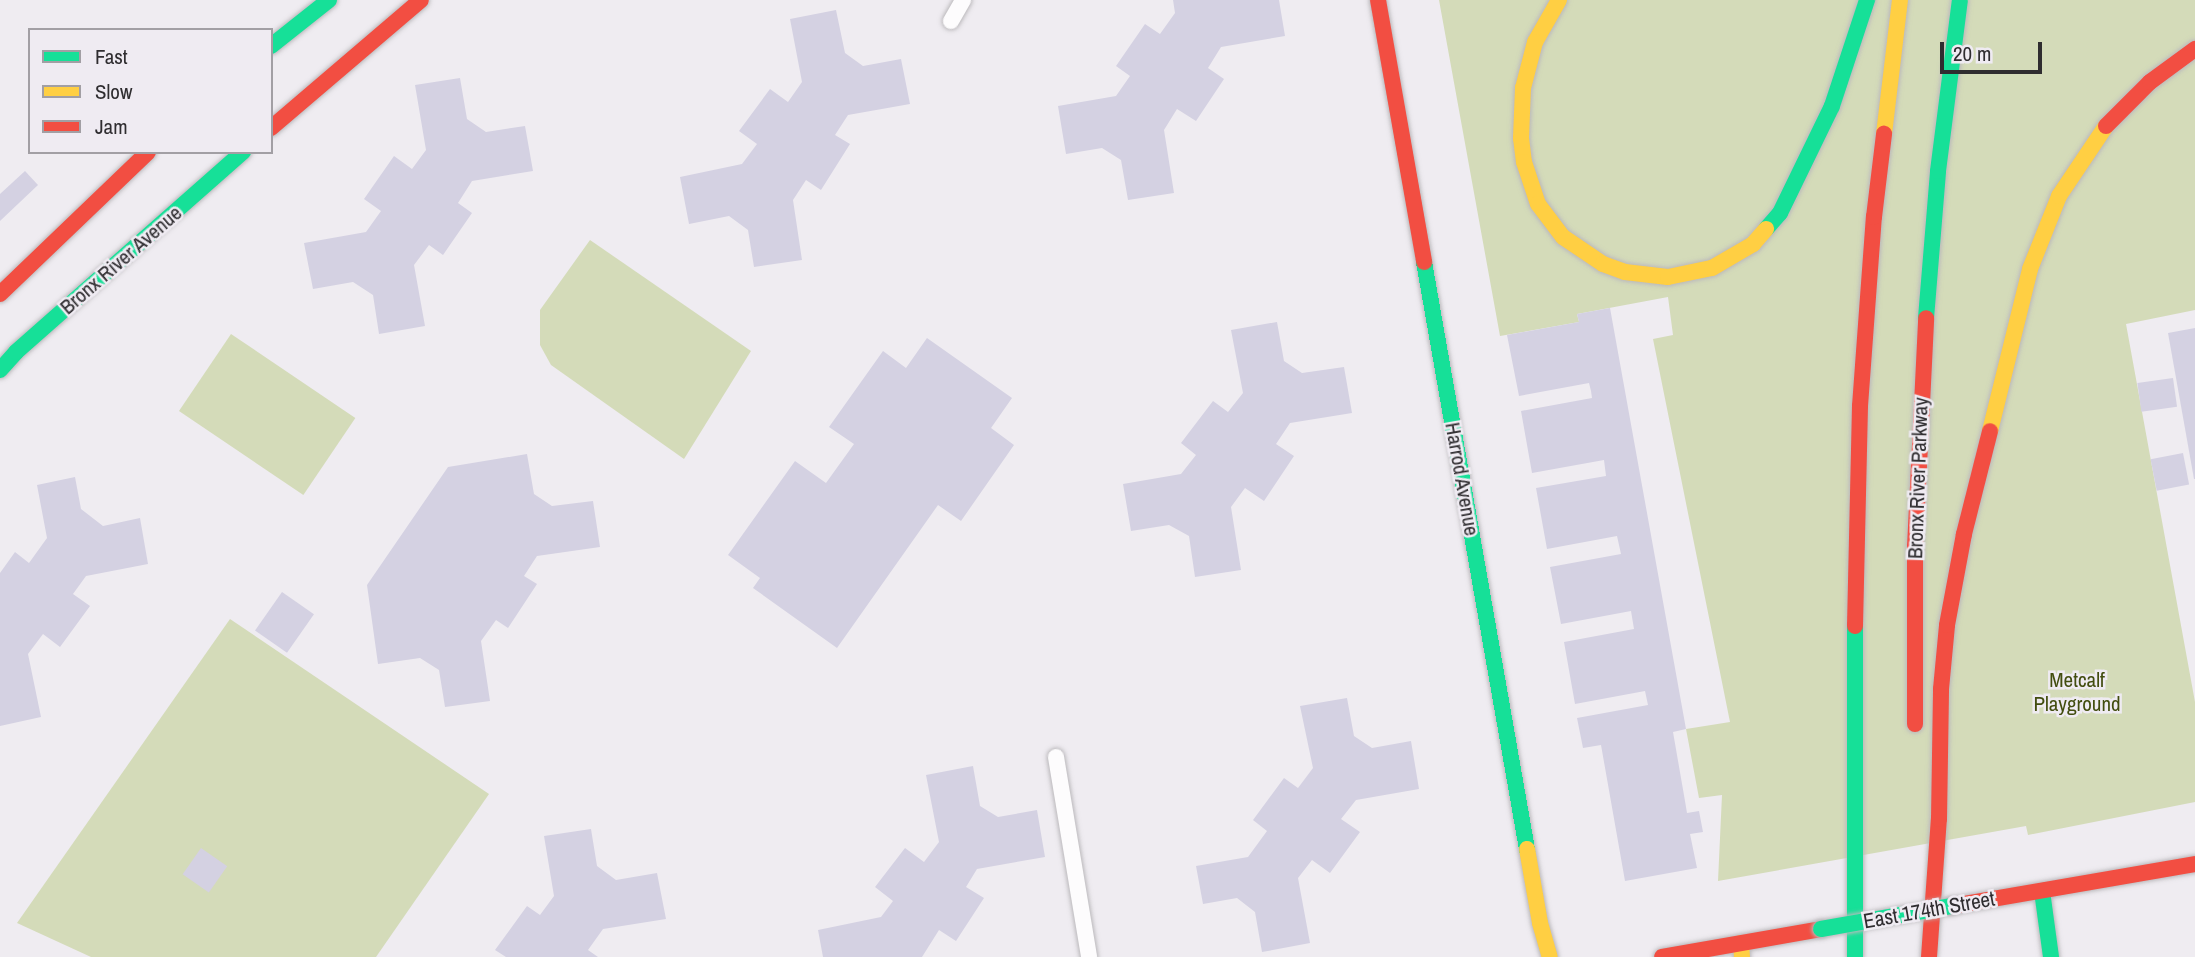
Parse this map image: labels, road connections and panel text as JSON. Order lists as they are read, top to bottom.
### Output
{
  "streets": {
    "main road": [
      "Bronx River Avenue",
      "Bronx River Parkway",
      "Harrod Avenue",
      "East 174th Street"
    ]
  },
  "parks": ["Metcalf Playground"],
  "legend": ["Fast", "Slow", "Jam"],
  "scale_bar": "20 m"
}
